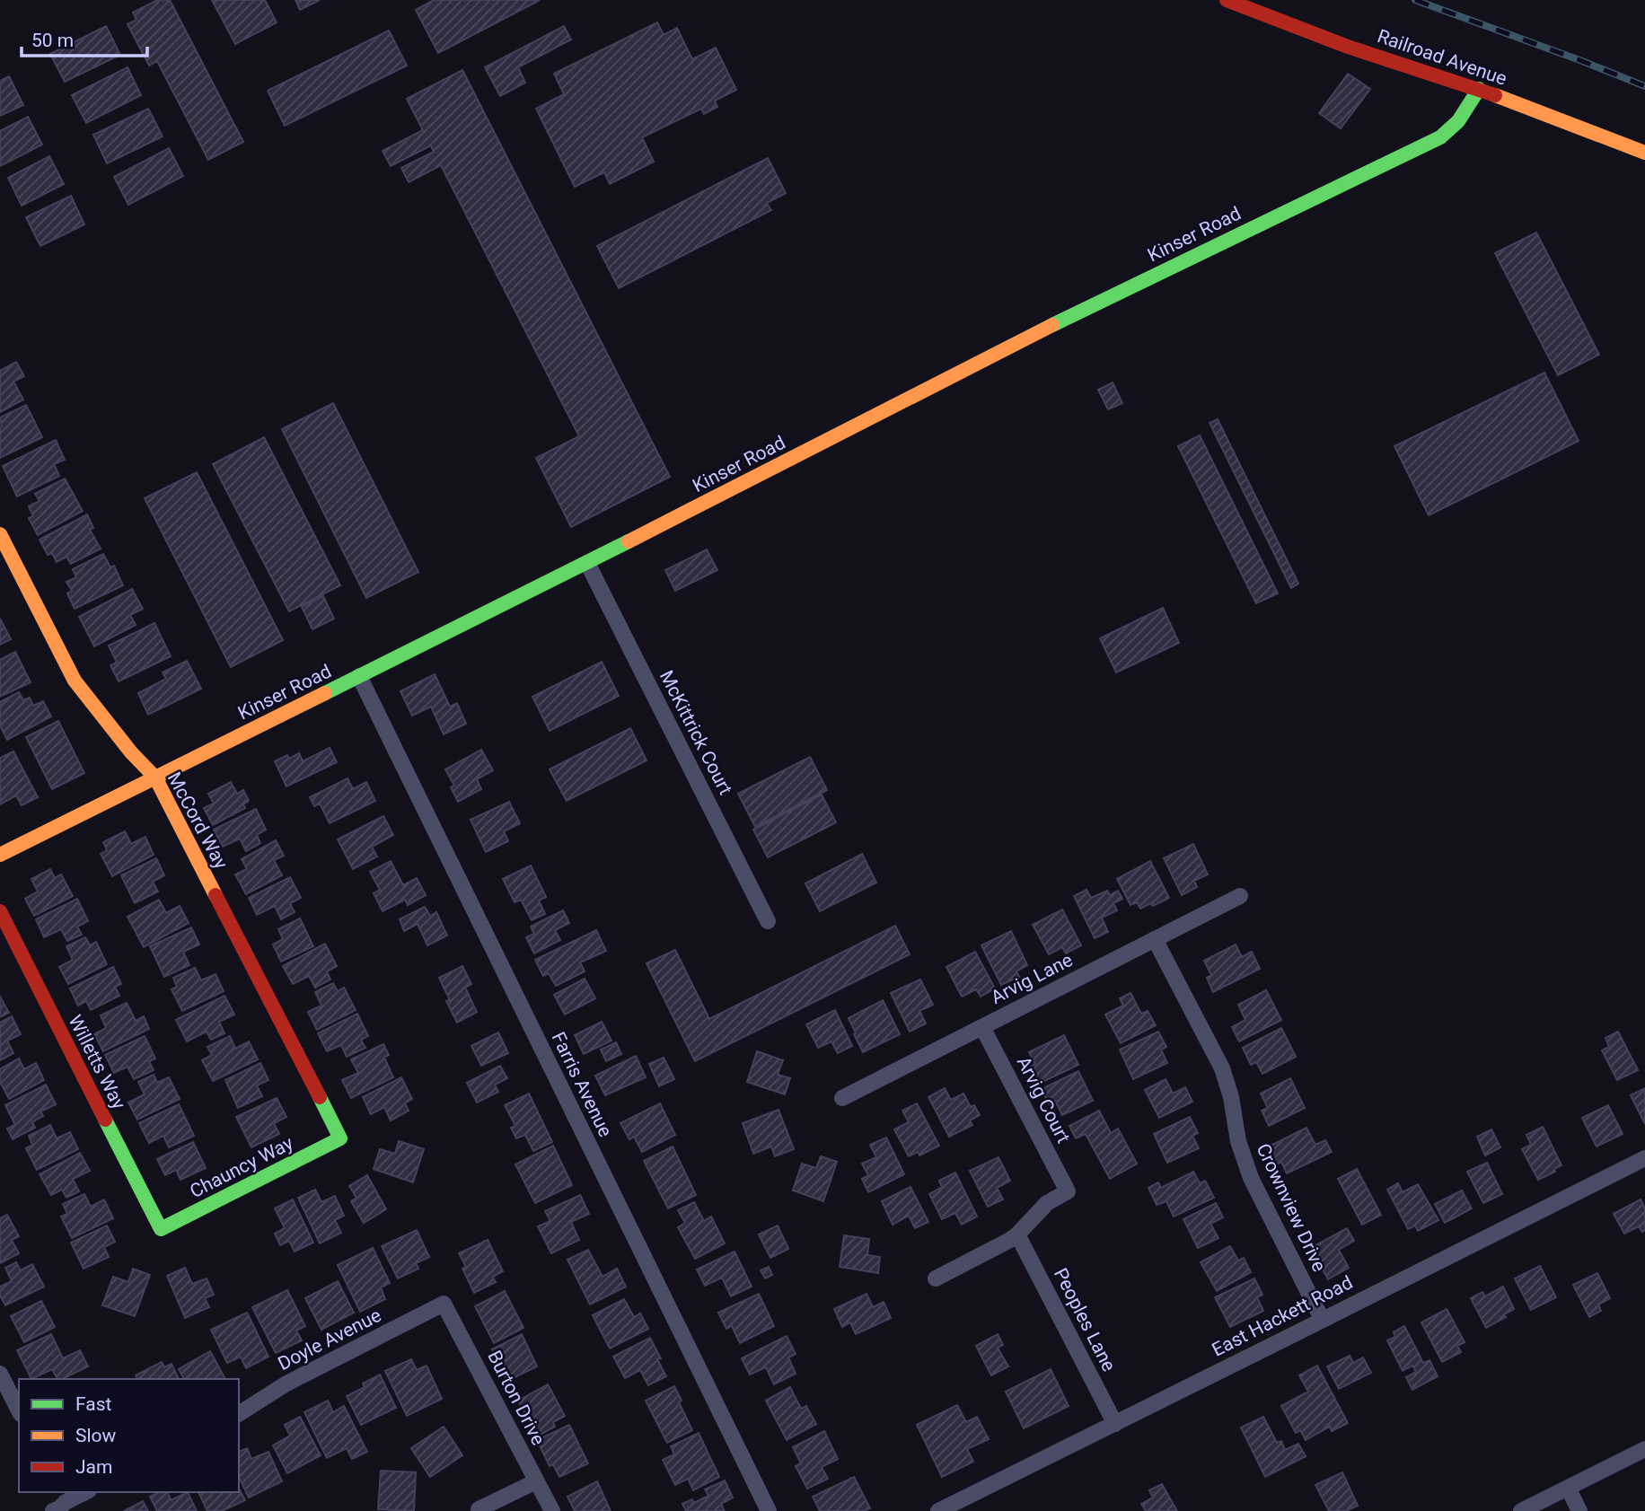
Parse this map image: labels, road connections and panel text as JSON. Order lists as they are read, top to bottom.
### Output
{
  "streets": {
    "street": [
      "Railroad Avenue",
      "Kinser Road",
      "McKittrick Court",
      "McCord Way",
      "Arvig Lane",
      "Willetts Way",
      "Farris Avenue",
      "Arvig Court",
      "Chauncy Way",
      "Crownview Drive",
      "East Hackett Road",
      "Peoples Lane",
      "Doyle Avenue",
      "Burton Drive"
    ]
  },
  "crossings": [
    ["Railroad Avenue", "Kinser Road"],
    ["Kinser Road", "McKittrick Court"],
    ["Kinser Road", "McCord Way"],
    ["Kinser Road", "Farris Avenue"],
    ["McCord Way", "Chauncy Way"],
    ["Arvig Lane", "Arvig Court"],
    ["Arvig Lane", "Crownview Drive"],
    ["Willetts Way", "Chauncy Way"],
    ["Arvig Court", "Peoples Lane"],
    ["Crownview Drive", "East Hackett Road"],
    ["East Hackett Road", "Peoples Lane"],
    ["Doyle Avenue", "Burton Drive"]
  ],
  "legend": ["Fast", "Slow", "Jam"],
  "scale_bar": "50 m"
}
